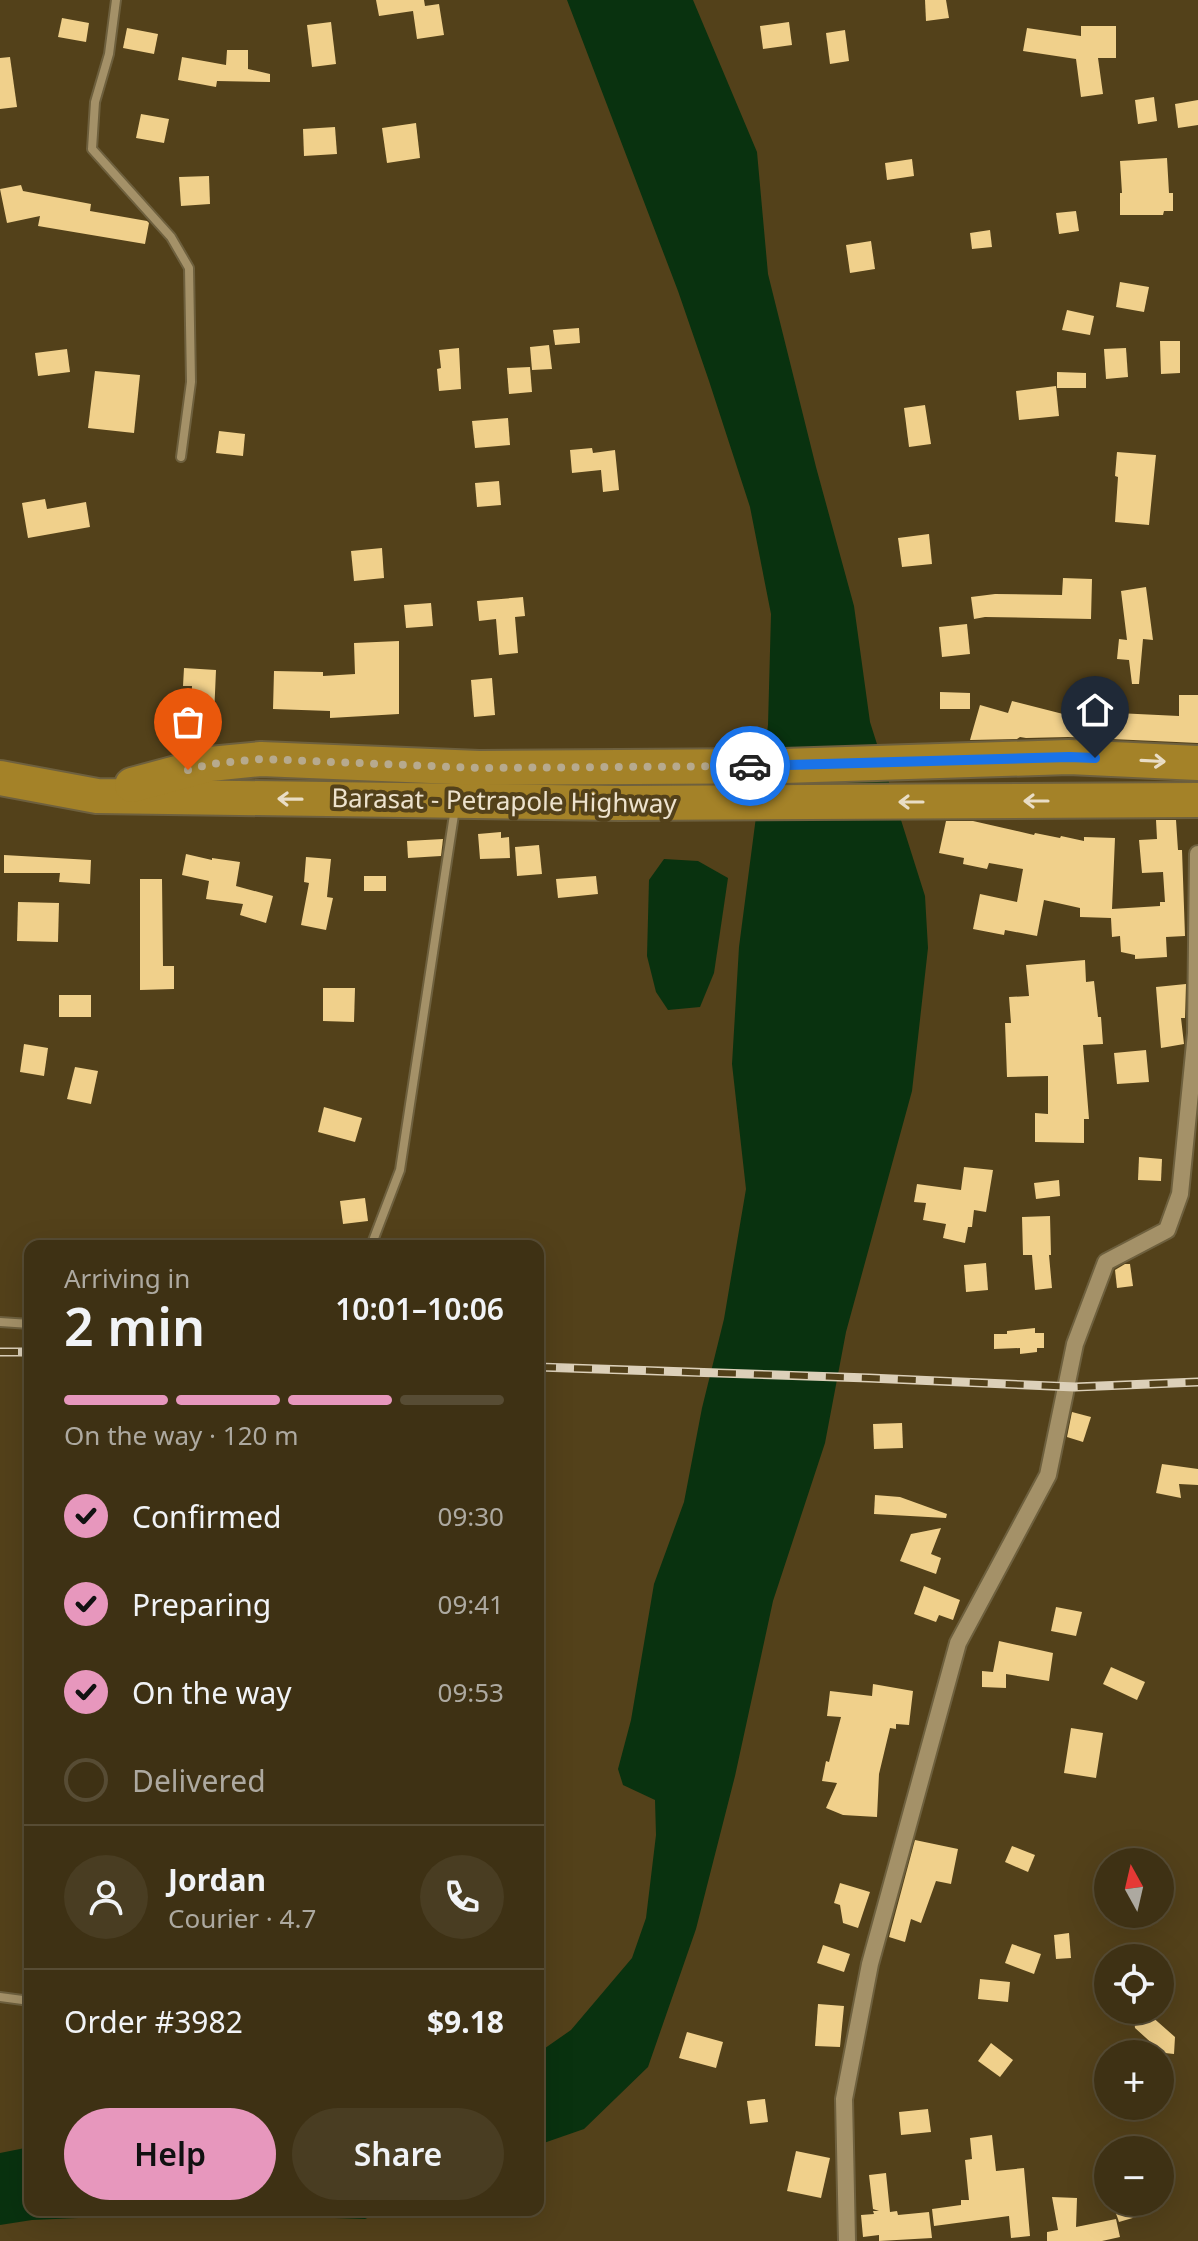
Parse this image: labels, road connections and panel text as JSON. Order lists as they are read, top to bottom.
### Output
{
  "streets": {
    "highway": ["Barasat - Petrapole Highway"]
  },
  "north": "top",
  "page": {
    "heading": ["2 min", "Arriving in", "10:01–10:06"],
    "panel": [
      "Jordan",
      "Courier · 4.7",
      "Order #3982",
      "$9.18"
    ],
    "bar": "On the way · 120 m",
    "list": [
      ["Confirmed", "09:30"],
      ["Preparing", "09:41"],
      ["On the way", "09:53"],
      "Delivered"
    ],
    "map_buttons": ["+", "−"],
    "buttons": ["Help", "Share"]
  }
}
